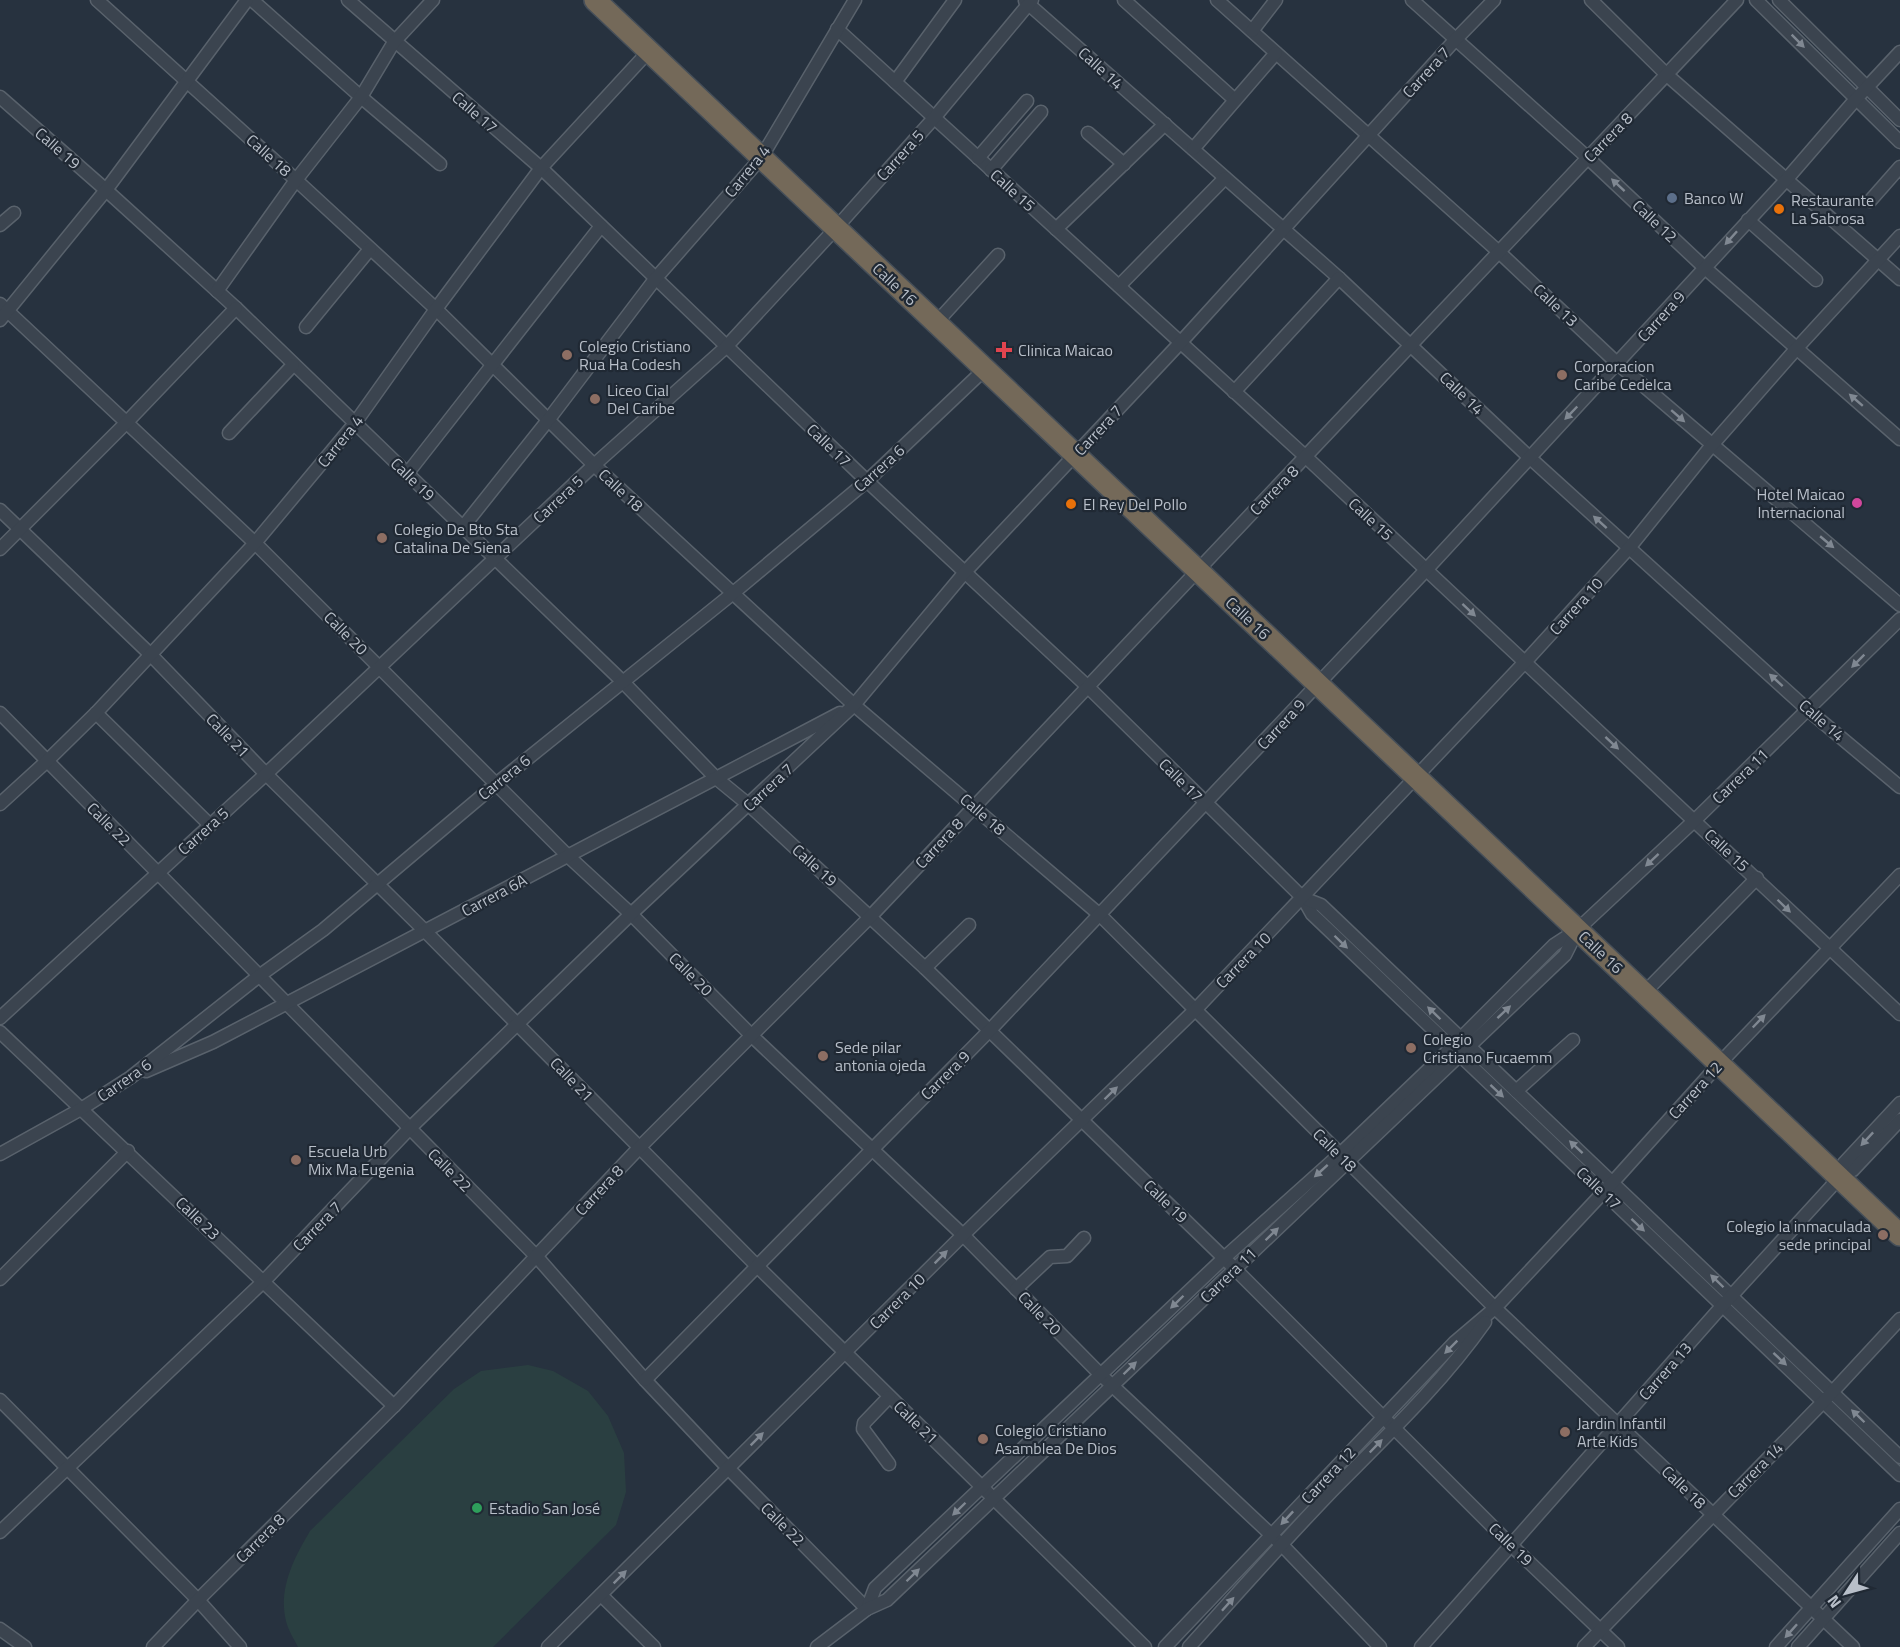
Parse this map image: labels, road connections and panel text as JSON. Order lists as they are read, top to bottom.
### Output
{
  "streets": {
    "highway": ["Calle 16"],
    "street": [
      "Calle 14",
      "Carrera 7",
      "Calle 17",
      "Carrera 8",
      "Calle 19",
      "Calle 18",
      "Carrera 5",
      "Carrera 4",
      "Calle 15",
      "Calle 12",
      "Calle 13",
      "Carrera 9",
      "Carrera 6",
      "Carrera 10",
      "Calle 20",
      "Calle 21",
      "Carrera 11",
      "Calle 22",
      "Carrera 6A",
      "Carrera 12",
      "Calle 23",
      "Carrera 13",
      "Carrera 14"
    ]
  },
  "crossings": [
    ["Calle 14", "Carrera 7"],
    ["Calle 14", "Carrera 8"],
    ["Calle 14", "Carrera 5"],
    ["Calle 14", "Carrera 9"],
    ["Calle 14", "Carrera 10"],
    ["Calle 14", "Carrera 11"],
    ["Carrera 7", "Calle 17"],
    ["Carrera 7", "Calle 19"],
    ["Carrera 7", "Calle 18"],
    ["Carrera 7", "Calle 15"],
    ["Carrera 7", "Calle 12"],
    ["Carrera 7", "Calle 16"],
    ["Carrera 7", "Calle 13"],
    ["Carrera 7", "Calle 20"],
    ["Carrera 7", "Calle 21"],
    ["Carrera 7", "Calle 22"],
    ["Carrera 7", "Carrera 6A"],
    ["Carrera 7", "Calle 23"],
    ["Calle 17", "Carrera 8"],
    ["Calle 17", "Carrera 5"],
    ["Calle 17", "Carrera 4"],
    ["Calle 17", "Carrera 9"],
    ["Calle 17", "Carrera 6"],
    ["Calle 17", "Carrera 10"],
    ["Calle 17", "Carrera 11"],
    ["Calle 17", "Carrera 12"],
    ["Calle 17", "Carrera 13"],
    ["Calle 17", "Carrera 14"],
    ["Carrera 8", "Calle 19"],
    ["Carrera 8", "Calle 18"],
    ["Carrera 8", "Calle 15"],
    ["Carrera 8", "Calle 12"],
    ["Carrera 8", "Calle 16"],
    ["Carrera 8", "Calle 13"],
    ["Carrera 8", "Calle 20"],
    ["Carrera 8", "Calle 21"],
    ["Carrera 8", "Calle 22"],
    ["Carrera 8", "Calle 23"],
    ["Calle 19", "Carrera 5"],
    ["Calle 19", "Carrera 4"],
    ["Calle 19", "Carrera 9"],
    ["Calle 19", "Carrera 6"],
    ["Calle 19", "Carrera 10"],
    ["Calle 19", "Carrera 11"],
    ["Calle 19", "Carrera 6A"],
    ["Calle 19", "Carrera 12"],
    ["Calle 19", "Carrera 13"],
    ["Calle 19", "Carrera 14"],
    ["Calle 18", "Carrera 5"],
    ["Calle 18", "Carrera 4"],
    ["Calle 18", "Carrera 9"],
    ["Calle 18", "Carrera 6"],
    ["Calle 18", "Carrera 10"],
    ["Calle 18", "Carrera 11"],
    ["Calle 18", "Carrera 6A"],
    ["Calle 18", "Carrera 12"],
    ["Calle 18", "Carrera 13"],
    ["Calle 18", "Carrera 14"],
    ["Carrera 5", "Calle 15"],
    ["Carrera 5", "Calle 16"],
    ["Carrera 5", "Calle 20"],
    ["Carrera 5", "Calle 21"],
    ["Carrera 5", "Calle 22"],
    ["Carrera 4", "Calle 15"],
    ["Carrera 4", "Calle 16"],
    ["Carrera 4", "Calle 20"],
    ["Carrera 4", "Calle 21"],
    ["Carrera 4", "Calle 22"],
    ["Calle 15", "Carrera 9"],
    ["Calle 15", "Carrera 10"],
    ["Calle 15", "Carrera 11"],
    ["Calle 15", "Carrera 12"],
    ["Calle 12", "Carrera 9"],
    ["Calle 12", "Carrera 10"],
    ["Calle 16", "Carrera 9"],
    ["Calle 16", "Carrera 6"],
    ["Calle 16", "Carrera 10"],
    ["Calle 16", "Carrera 11"],
    ["Calle 16", "Carrera 12"],
    ["Calle 16", "Carrera 13"],
    ["Calle 13", "Carrera 9"],
    ["Calle 13", "Carrera 10"],
    ["Carrera 9", "Calle 20"],
    ["Carrera 9", "Calle 21"],
    ["Carrera 9", "Calle 22"],
    ["Carrera 6", "Calle 20"],
    ["Carrera 6", "Calle 21"],
    ["Carrera 6", "Calle 22"],
    ["Carrera 6", "Carrera 6A"],
    ["Carrera 6", "Calle 23"],
    ["Carrera 10", "Calle 20"],
    ["Carrera 10", "Calle 21"],
    ["Carrera 10", "Calle 22"],
    ["Calle 20", "Carrera 11"],
    ["Calle 20", "Carrera 6A"],
    ["Calle 20", "Carrera 12"],
    ["Calle 21", "Carrera 11"],
    ["Calle 21", "Carrera 6A"],
    ["Carrera 11", "Calle 22"],
    ["Calle 22", "Carrera 6A"]
  ],
  "one_way": ["Calle 12", "Calle 13"],
  "places": {
    "other": [
      "Banco W",
      "Restaurante La Sabrosa",
      "Colegio Cristiano Rua Ha Codesh",
      "Corporacion Caribe Cedelca",
      "Liceo Cial Del Caribe",
      "Hotel Maicao Internacional",
      "El Rey Del Pollo",
      "Colegio De Bto Sta Catalina De Siena",
      "Colegio Cristiano Fucaemm",
      "Sede pilar antonia ojeda",
      "Escuela Urb Mix Ma Eugenia",
      "Colegio la inmaculada sede principal",
      "Jardin Infantil Arte Kids",
      "Colegio Cristiano Asamblea De Dios",
      "Estadio San José"
    ],
    "health": ["Clinica Maicao"]
  },
  "north": "bottom left"
}
